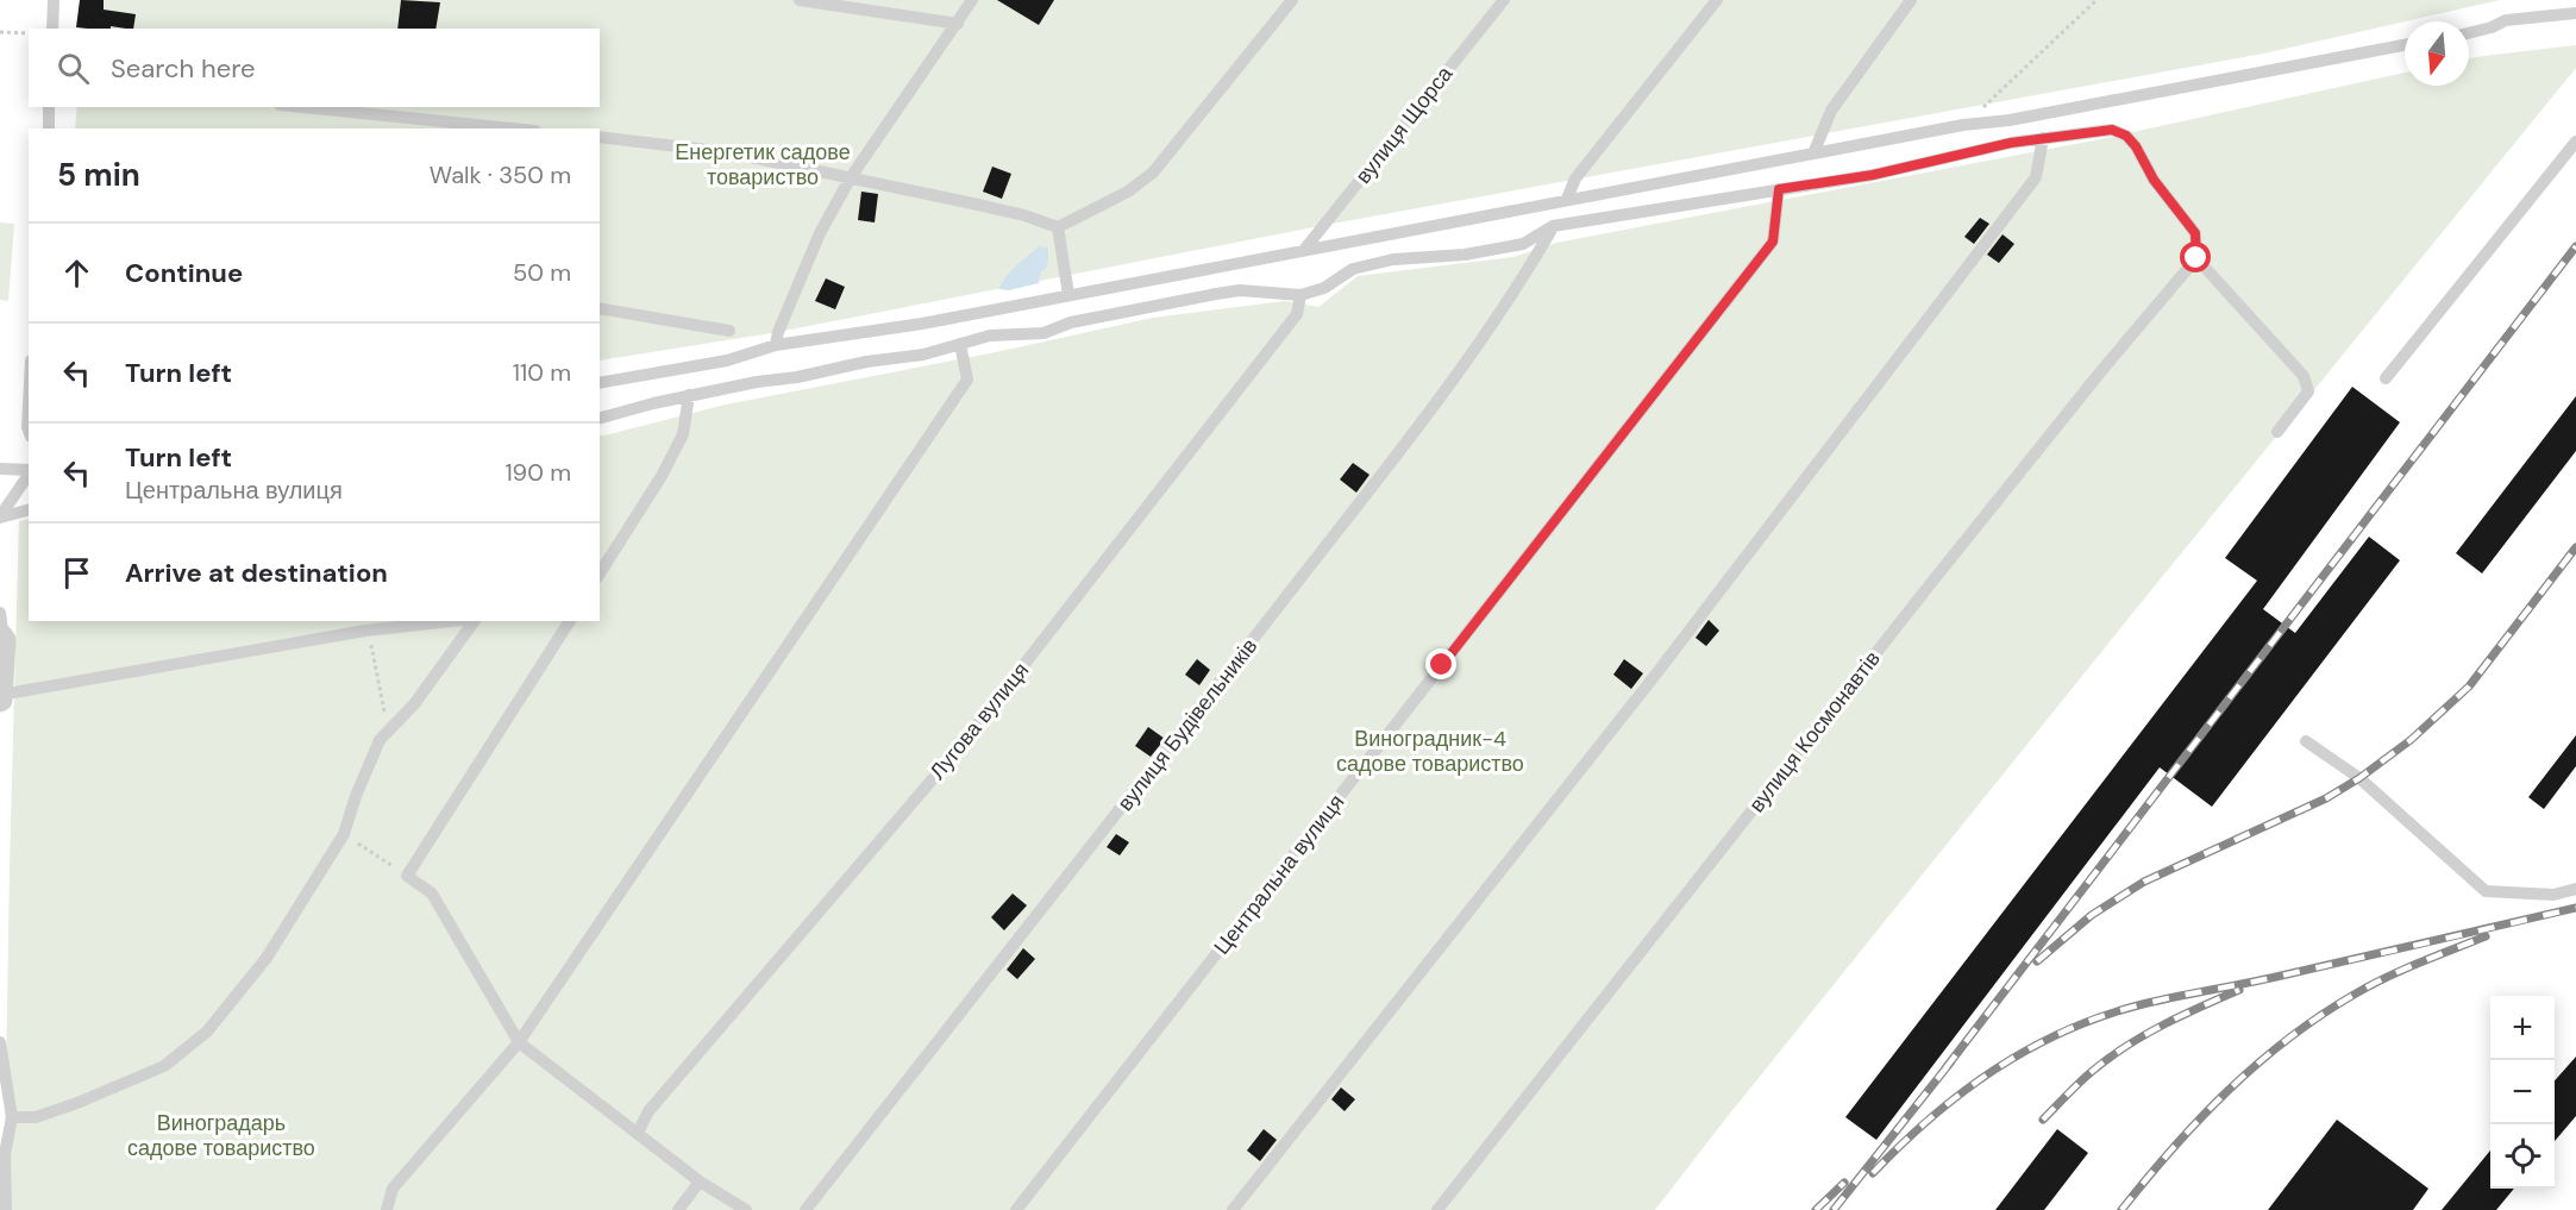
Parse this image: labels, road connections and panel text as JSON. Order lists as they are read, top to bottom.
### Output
{
  "streets": {
    "lane": [
      "вулиця Щорса",
      "Лугова вулиця",
      "вулиця Будівельників",
      "вулиця Космонавтів",
      "Центральна вулиця"
    ]
  },
  "parks": ["Енергетик садове товариство", "Виноградник-4 садове товариство", "Виноградарь садове товариство"],
  "north": "bottom",
  "page": {
    "search": "Search here",
    "heading": ["5 min", "Walk · 350 m"],
    "list": [
      ["Continue", "50 m"],
      ["Turn left", "110 m"],
      ["Turn left", "Центральна вулиця", "190 m"],
      "Arrive at destination"
    ],
    "map_buttons": ["+", "−"]
  }
}
